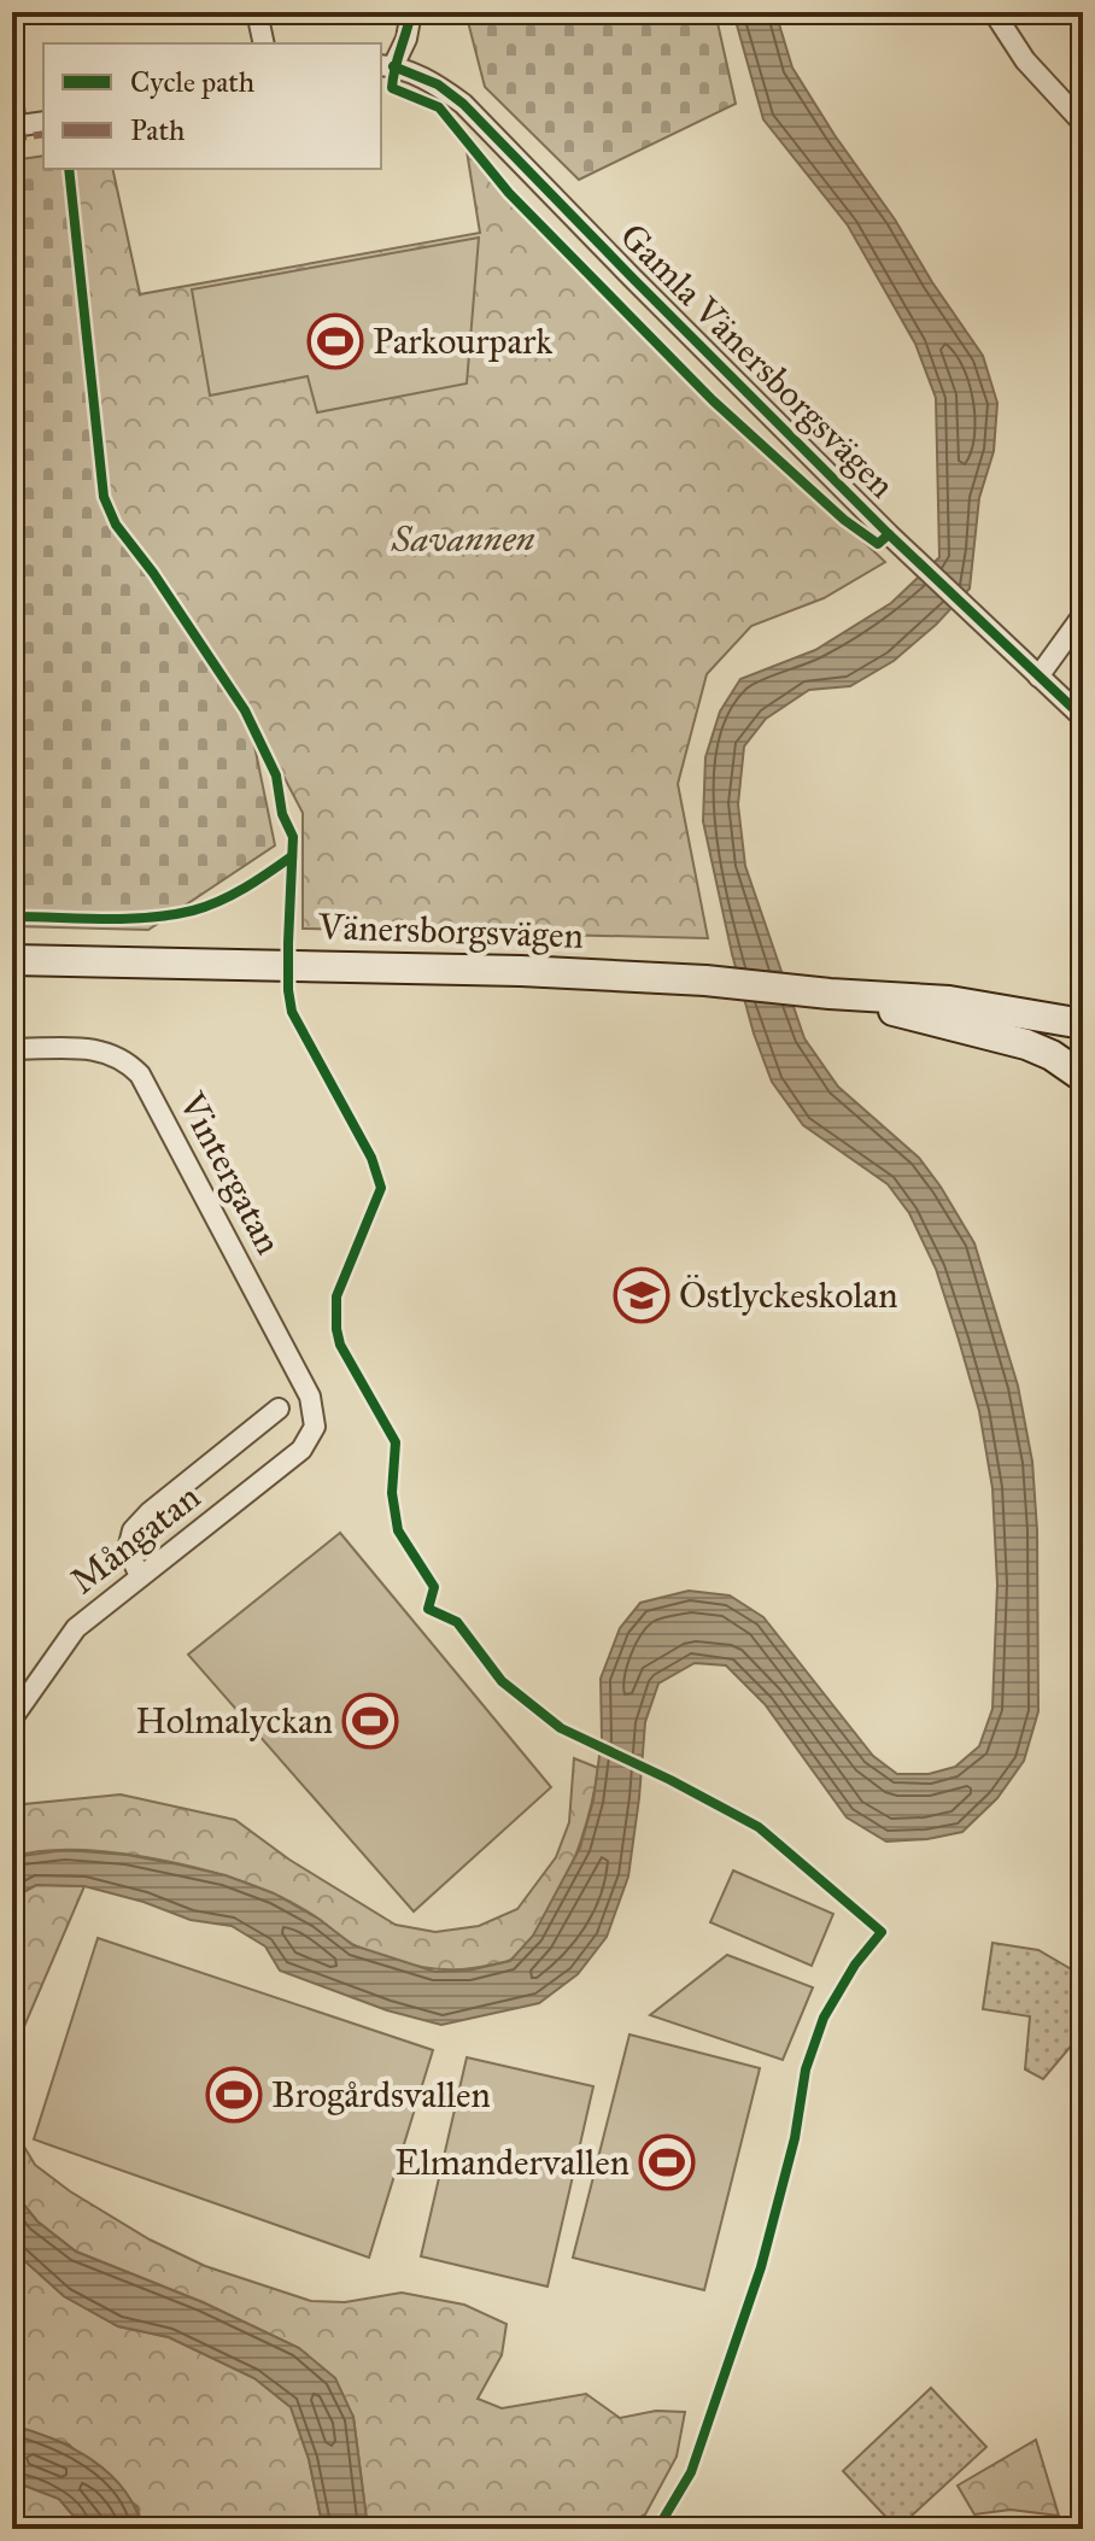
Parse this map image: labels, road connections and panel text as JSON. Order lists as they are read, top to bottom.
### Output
{
  "streets": {
    "main road": ["Vänersborgsvägen"],
    "street": ["Gamla Vänersborgsvägen", "Vintergatan", "Mångatan"]
  },
  "crossings": [
    ["Vintergatan", "Mångatan"]
  ],
  "parks": ["Savannen"],
  "places": {
    "sports": [
      "Parkourpark",
      "Holmalyckan",
      "Brogårdsvallen",
      "Elmandervallen"
    ],
    "school or university": ["Östlyckeskolan"]
  },
  "legend": ["Cycle path", "Path"]
}
